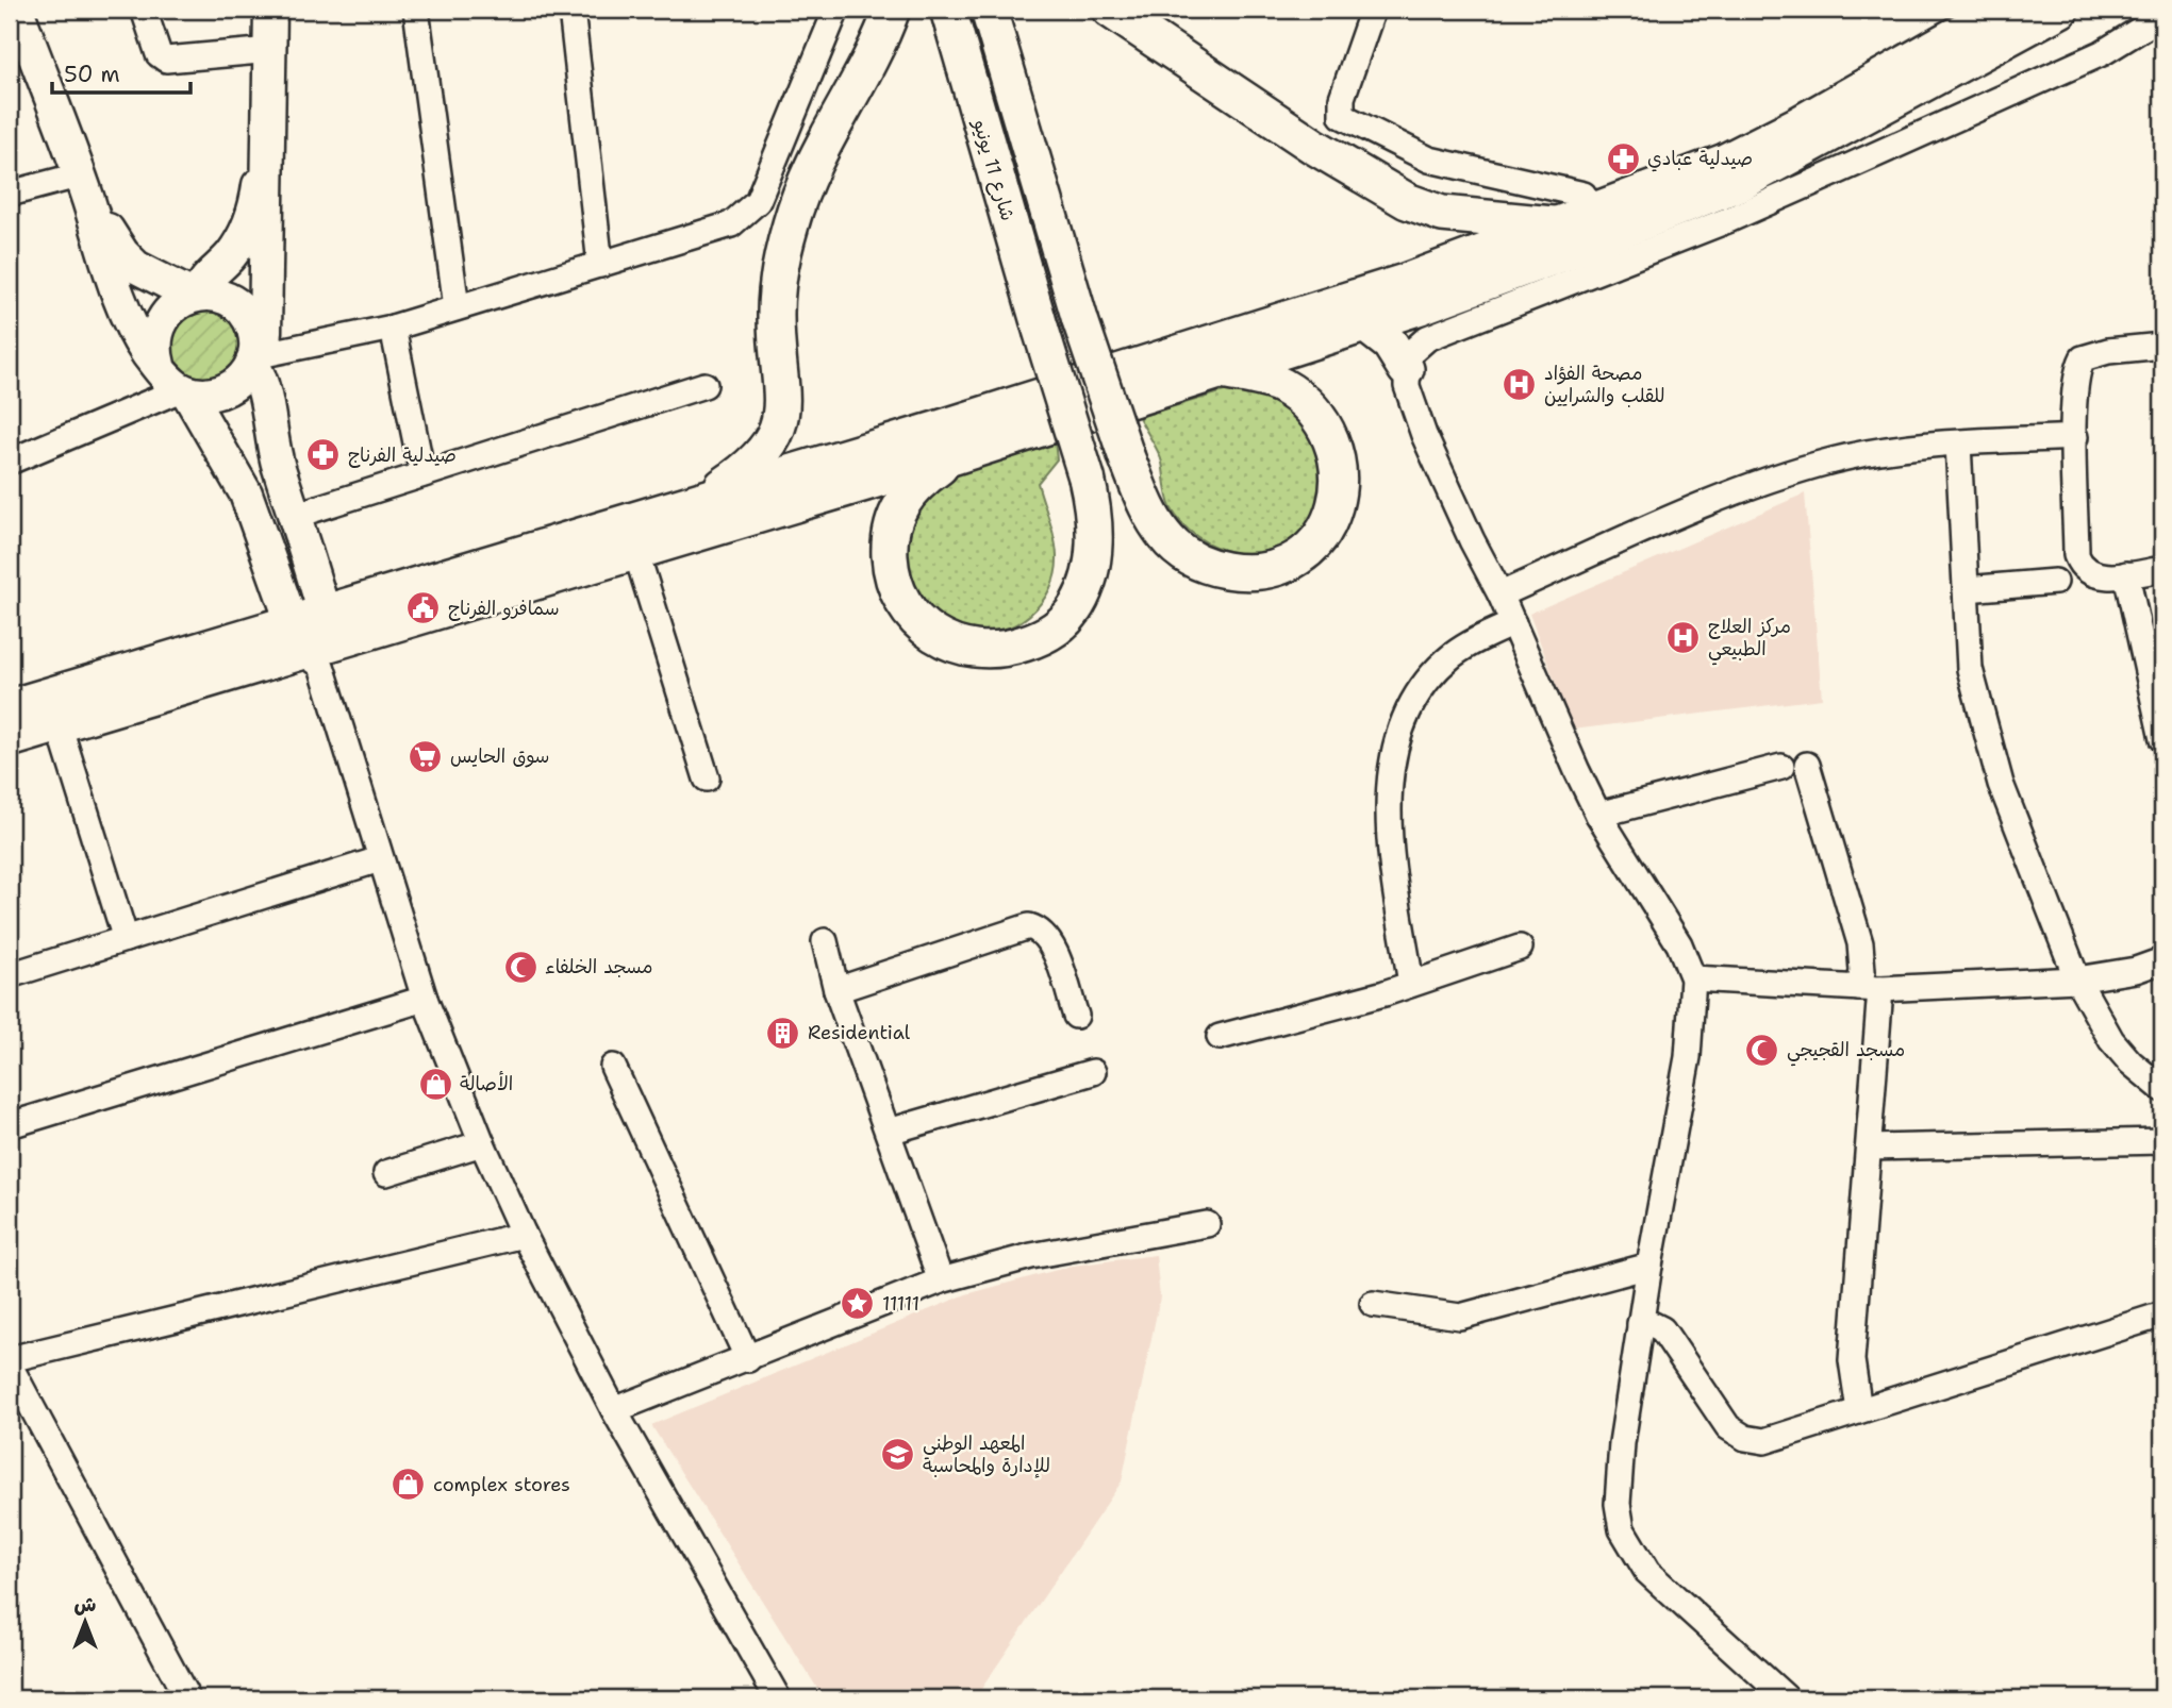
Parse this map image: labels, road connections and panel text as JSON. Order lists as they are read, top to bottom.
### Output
{
  "streets": {
    "highway": ["شارع 11 يونيو"]
  },
  "places": {
    "pharmacy": ["صيدلية عبادي", "صيدلية الفرناج"],
    "hospital": ["مصحة الفؤاد للقلب والشرايين", "مركز العلاج الطبيعي"],
    "public building": ["سمافرو الفرناج"],
    "supermarket": ["سوق الحايس"],
    "mosque": ["مسجد الخلفاء", "مسجد القجيجي"],
    "building": ["Residential"],
    "shop": ["الأصالة", "complex stores"],
    "place": ["11111"],
    "school or university": ["المعهد الوطني للإدارة والمحاسبة"]
  },
  "scale_bar": "50 m",
  "north": "top"
}
